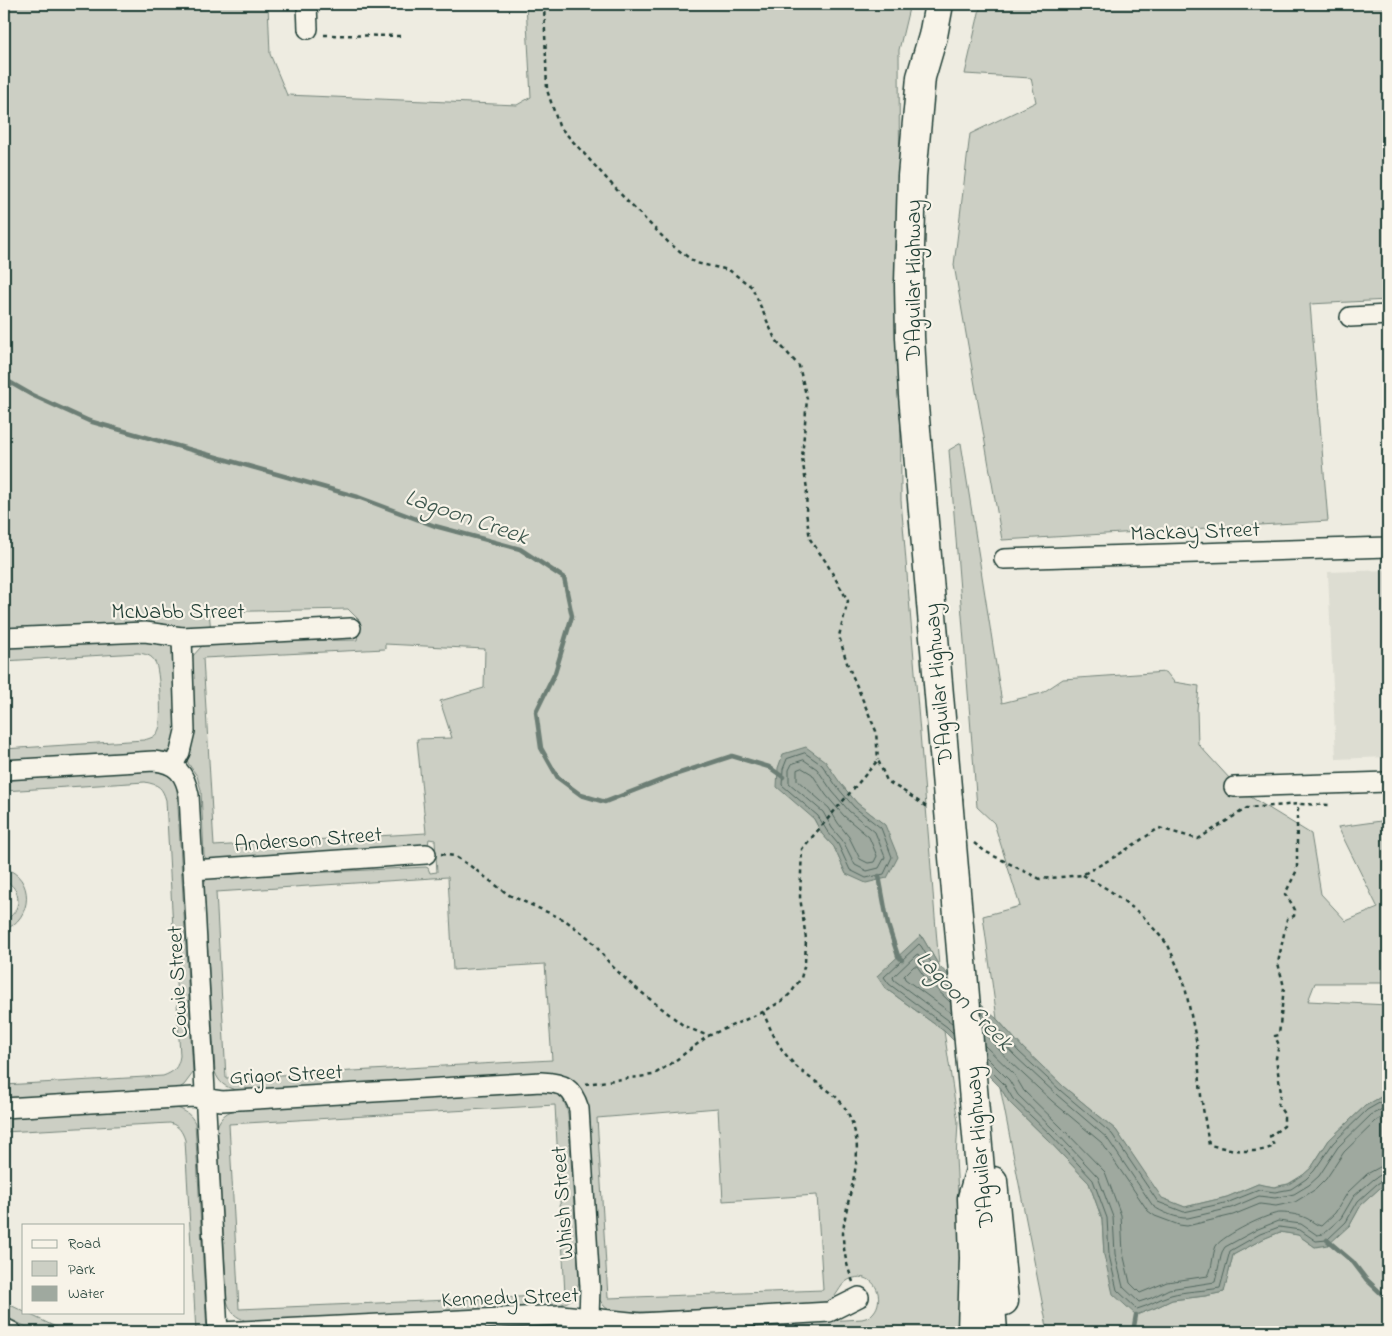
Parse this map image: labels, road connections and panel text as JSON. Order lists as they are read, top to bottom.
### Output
{
  "streets": {
    "highway": ["D'Aguilar Highway"],
    "street": [
      "Mackay Street",
      "McNabb Street",
      "Anderson Street",
      "Cowie Street",
      "Grigor Street",
      "Whish Street",
      "Kennedy Street"
    ]
  },
  "crossings": [
    ["Anderson Street", "Cowie Street"],
    ["Cowie Street", "Grigor Street"],
    ["Cowie Street", "Kennedy Street"],
    ["Grigor Street", "Whish Street"],
    ["Whish Street", "Kennedy Street"]
  ],
  "water": ["Lagoon Creek"],
  "legend": ["Road", "Park", "Water"]
}
